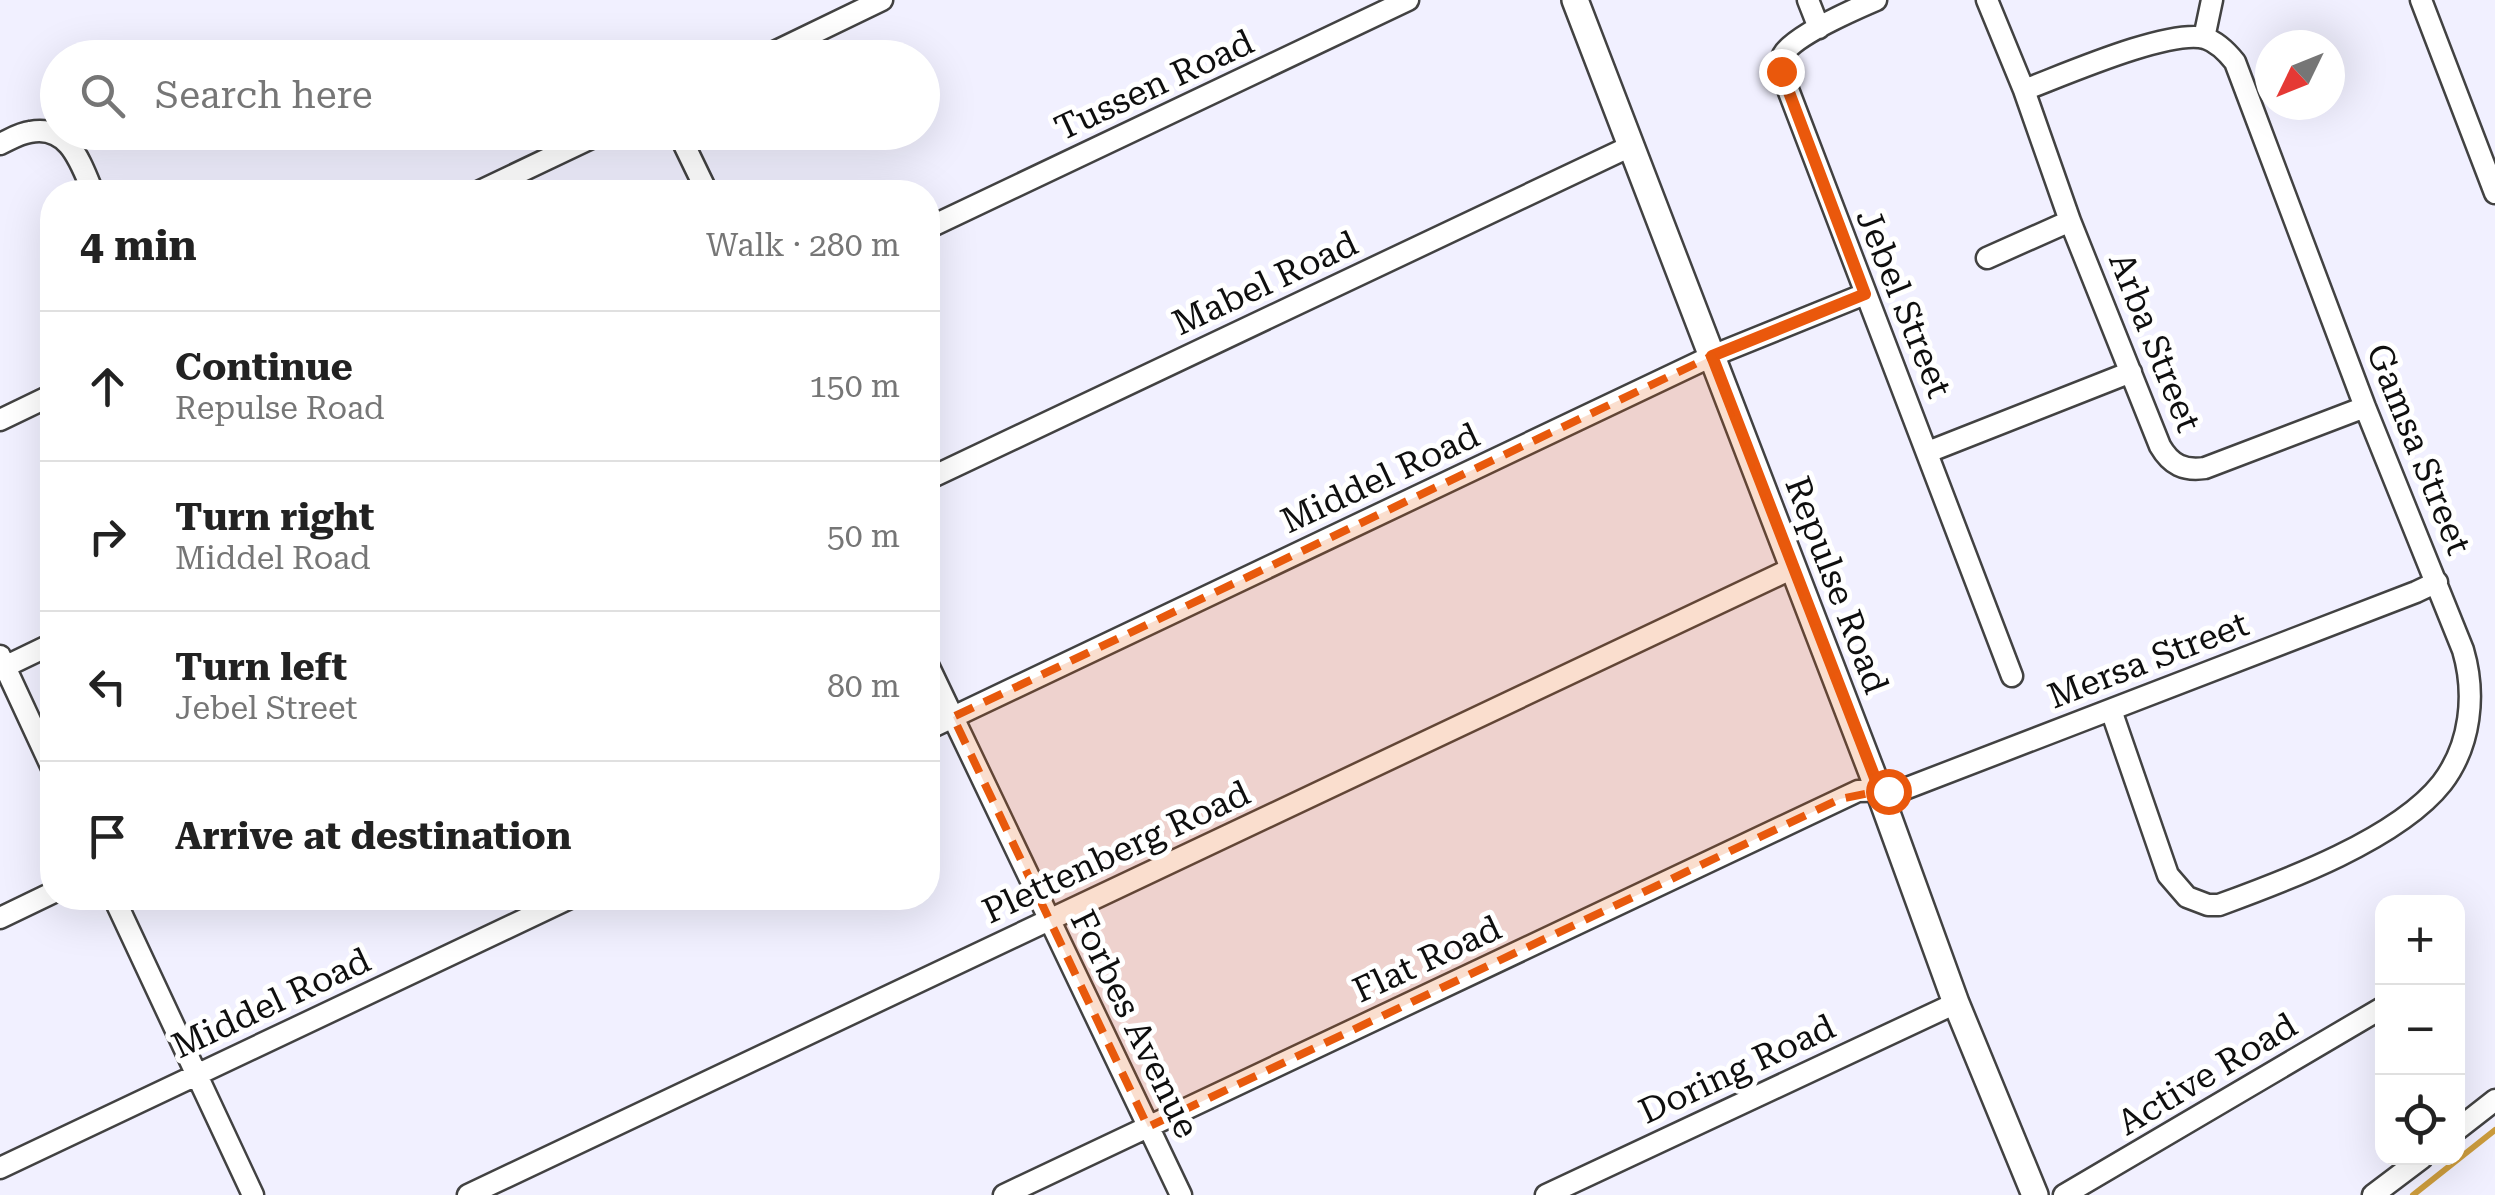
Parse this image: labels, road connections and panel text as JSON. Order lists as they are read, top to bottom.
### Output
{
  "streets": {
    "street": [
      "Tussen Road",
      "Mabel Road",
      "Jebel Street",
      "Arba Street",
      "Gamsa Street",
      "Middel Road",
      "Repulse Road",
      "Mersa Street",
      "Plettenberg Road",
      "Flat Road",
      "Forbes Avenue",
      "Doring Road",
      "Active Road"
    ]
  },
  "crossings": [
    ["Mabel Road", "Repulse Road"],
    ["Jebel Street", "Middel Road"],
    ["Arba Street", "Gamsa Street"],
    ["Gamsa Street", "Mersa Street"],
    ["Middel Road", "Repulse Road"],
    ["Middel Road", "Forbes Avenue"],
    ["Repulse Road", "Mersa Street"],
    ["Repulse Road", "Plettenberg Road"],
    ["Repulse Road", "Flat Road"],
    ["Repulse Road", "Doring Road"],
    ["Mersa Street", "Flat Road"],
    ["Plettenberg Road", "Forbes Avenue"],
    ["Flat Road", "Forbes Avenue"]
  ],
  "north": "bottom left",
  "page": {
    "search": "Search here",
    "heading": ["4 min", "Walk · 280 m"],
    "list": [
      ["Continue", "Repulse Road", "150 m"],
      ["Turn right", "Middel Road", "50 m"],
      ["Turn left", "Jebel Street", "80 m"],
      "Arrive at destination"
    ],
    "map_buttons": ["+", "−"]
  }
}
